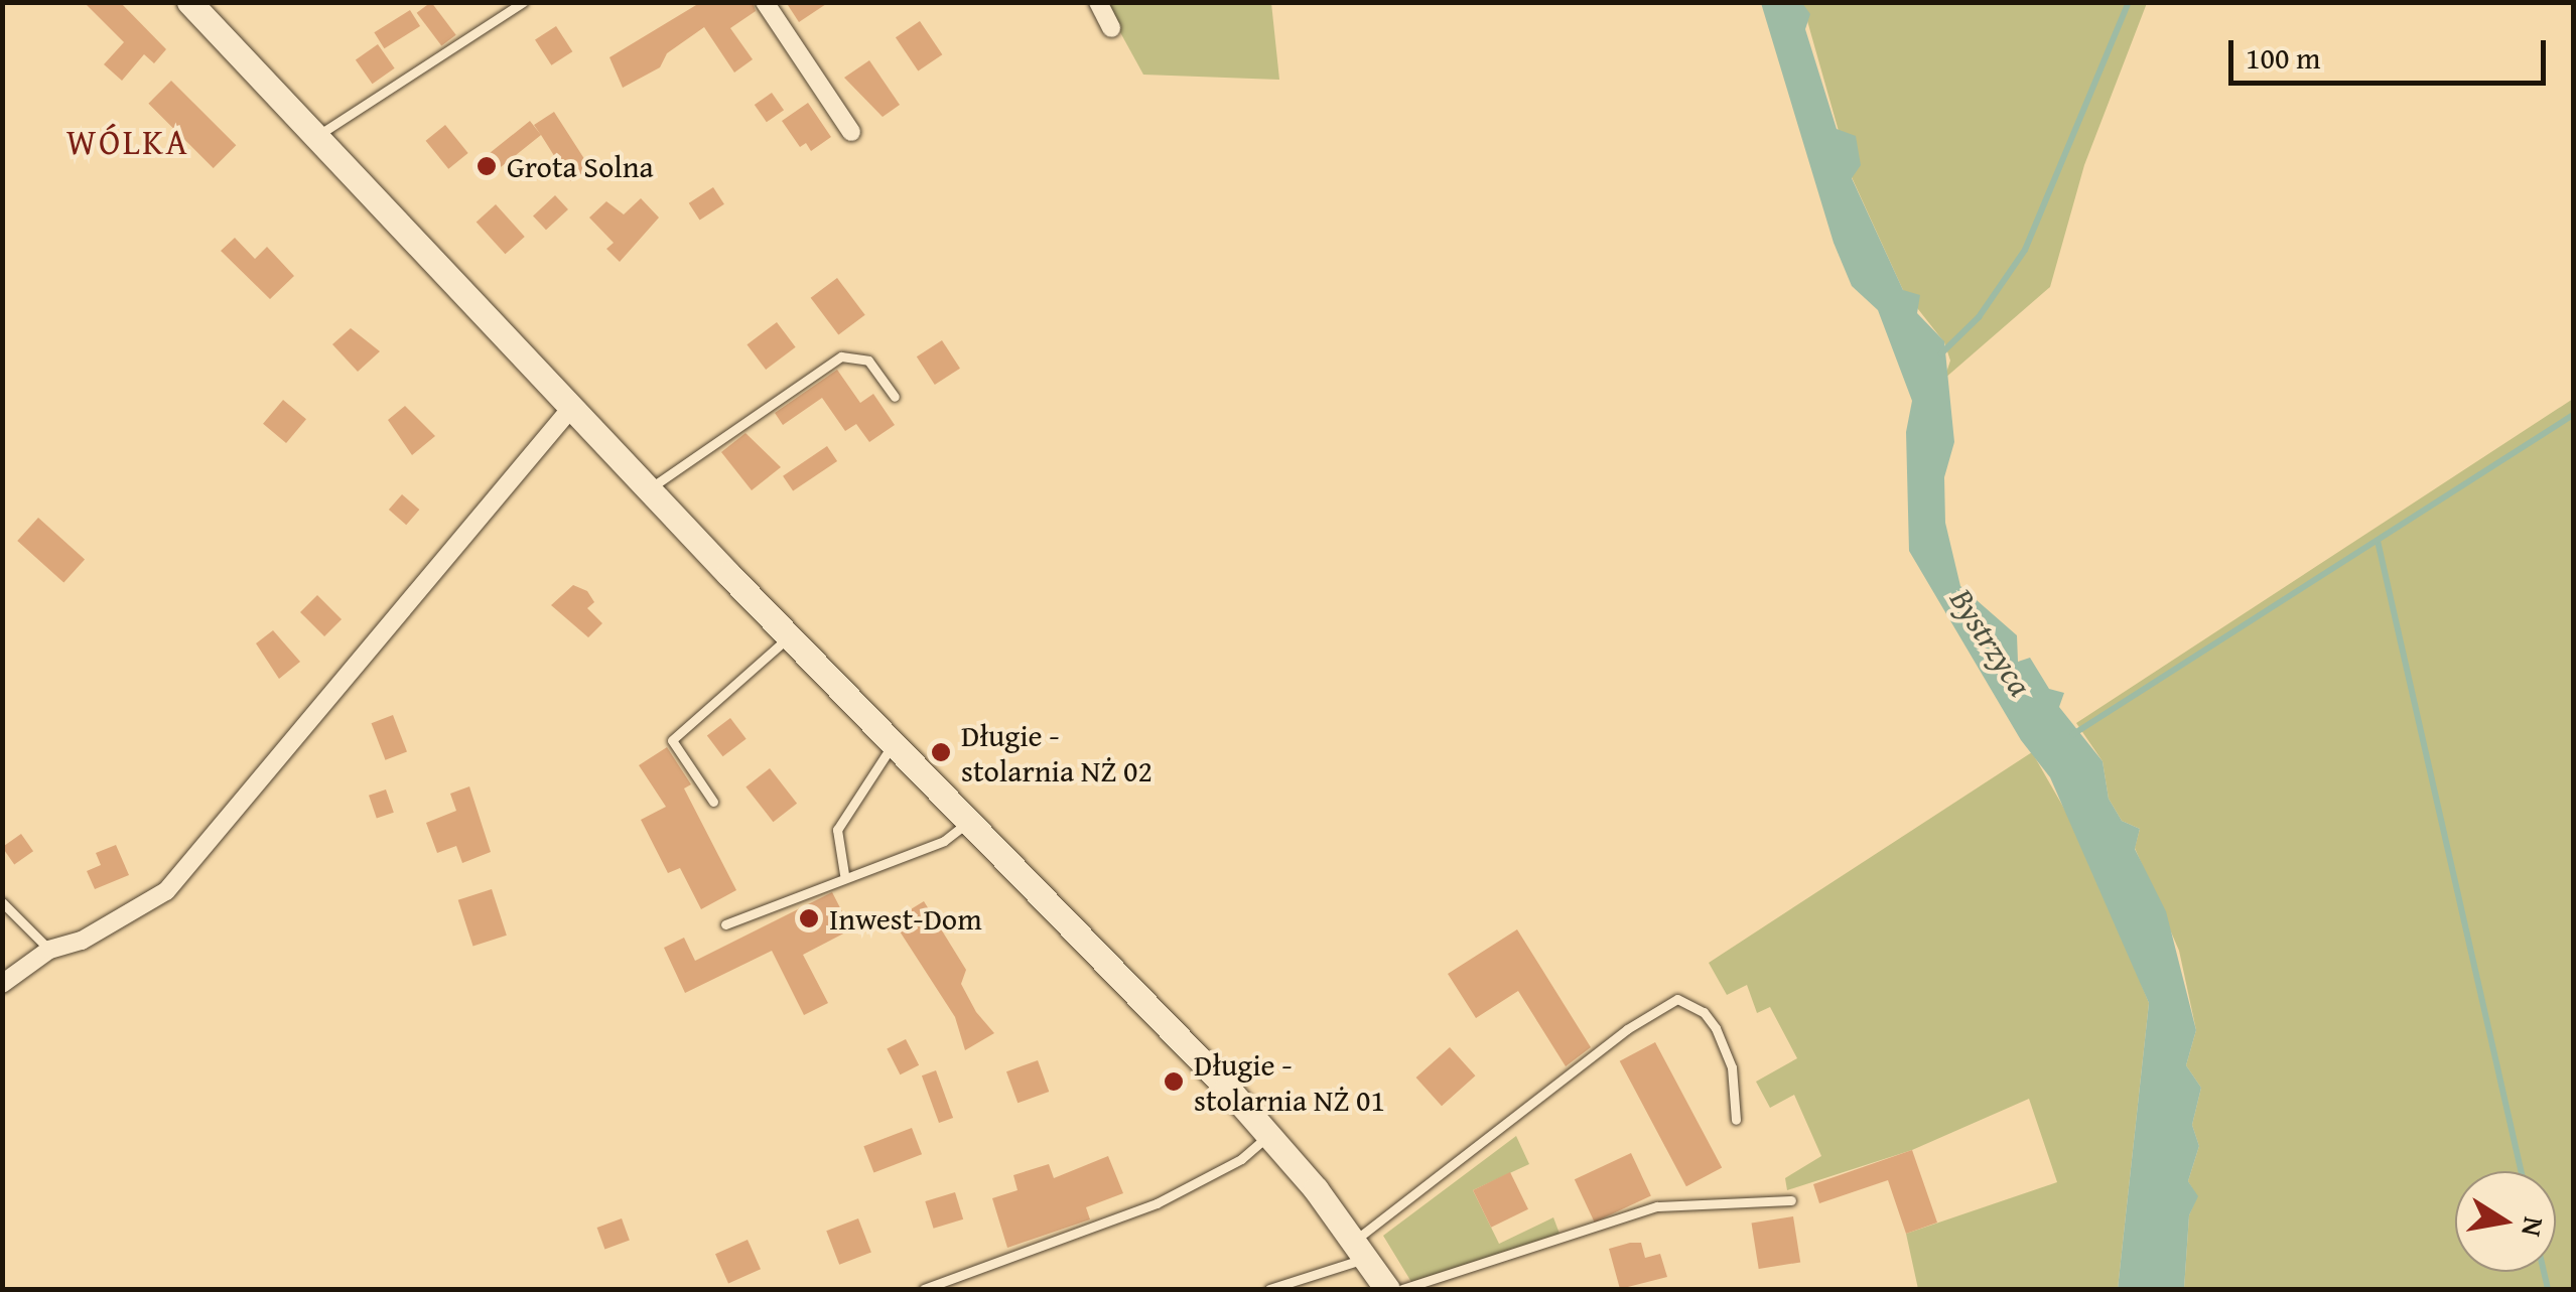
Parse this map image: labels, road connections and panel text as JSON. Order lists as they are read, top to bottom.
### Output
{
  "districts": ["WÓLKA"],
  "water": ["Bystrzyca"],
  "places": [
    "Grota Solna",
    "Długie - stolarnia NŻ 02",
    "Inwest-Dom",
    "Długie - stolarnia NŻ 01"
  ],
  "scale_bar": "100 m",
  "north": "right"
}
